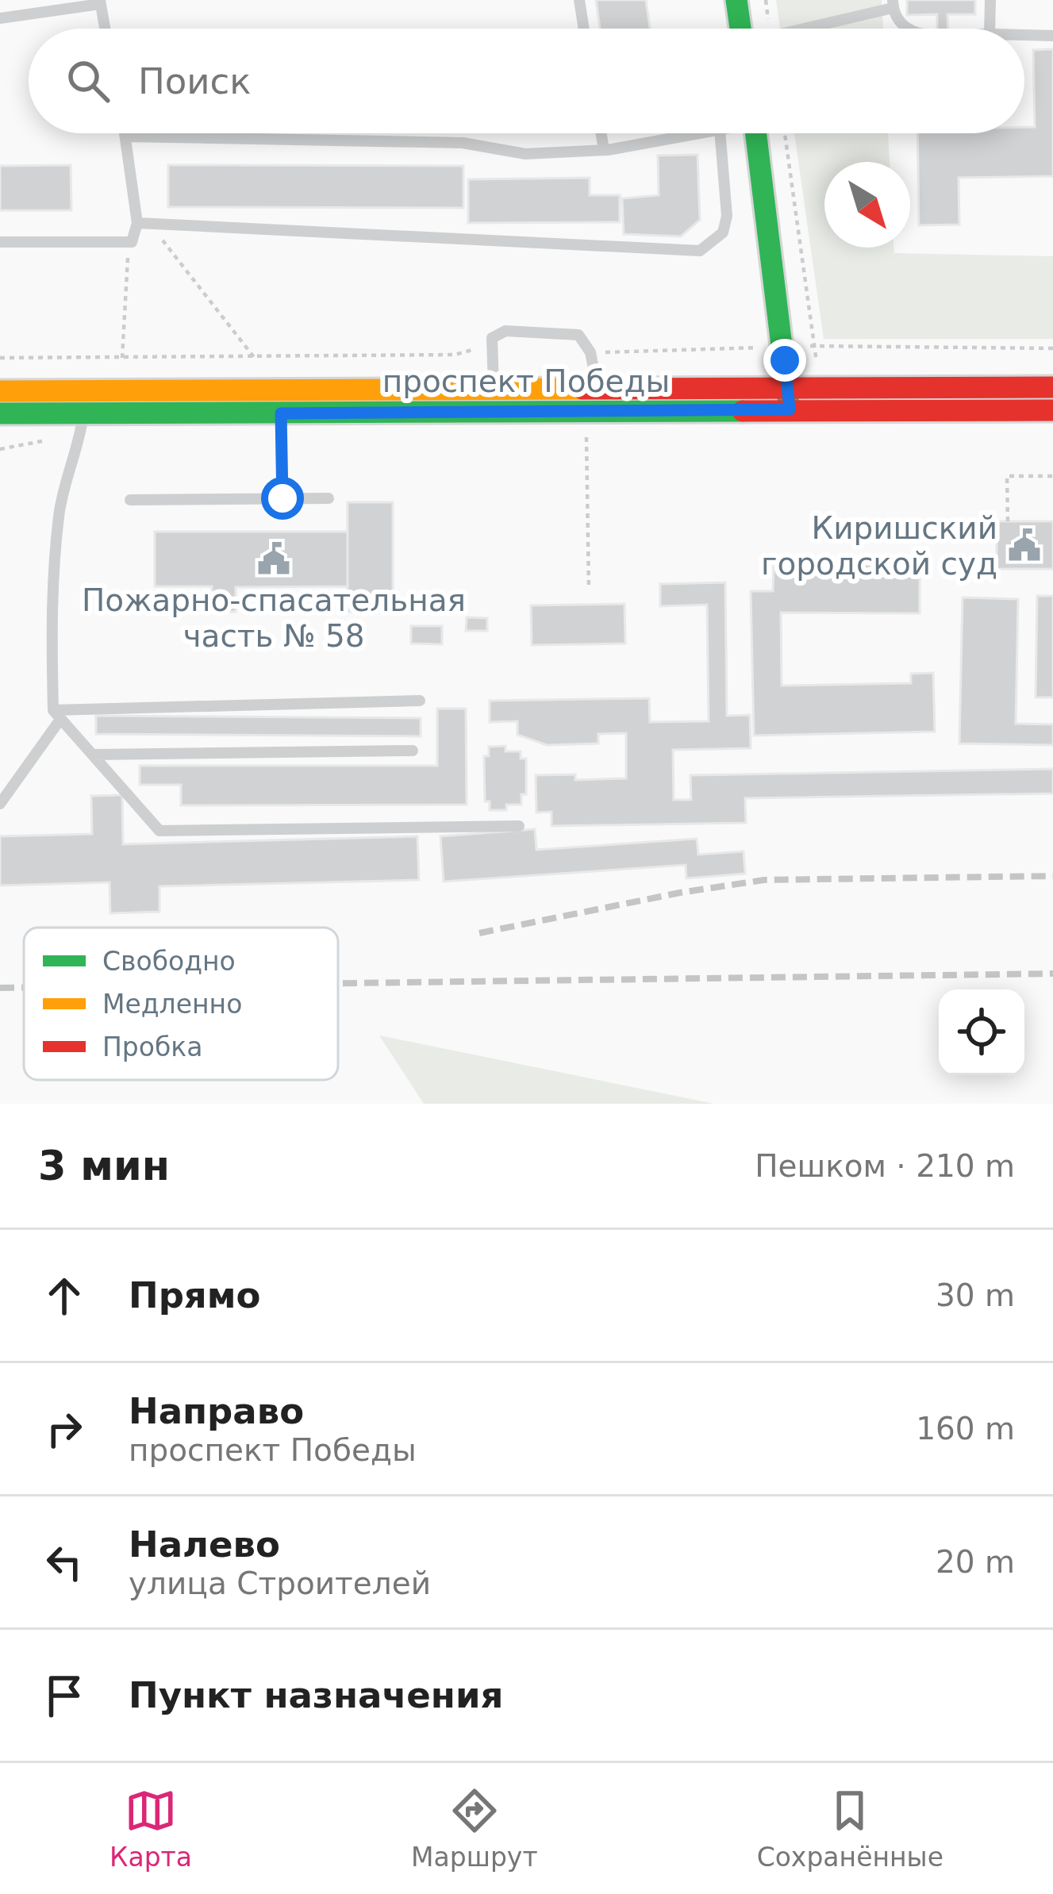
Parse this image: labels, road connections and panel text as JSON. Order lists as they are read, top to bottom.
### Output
{
  "streets": {
    "main road": ["проспект Победы"]
  },
  "places": {
    "public building": ["Киришский городской суд", "Пожарно-спасательная часть № 58"]
  },
  "legend": ["Свободно", "Медленно", "Пробка"],
  "north": "bottom right",
  "page": {
    "search": "Поиск",
    "heading": ["3 мин", "Пешком · 210 m"],
    "list": [
      ["Прямо", "30 m"],
      ["Направо", "проспект Победы", "160 m"],
      ["Налево", "улица Строителей", "20 m"],
      "Пункт назначения"
    ],
    "nav": ["Карта", "Маршрут", "Сохранённые"]
  }
}
